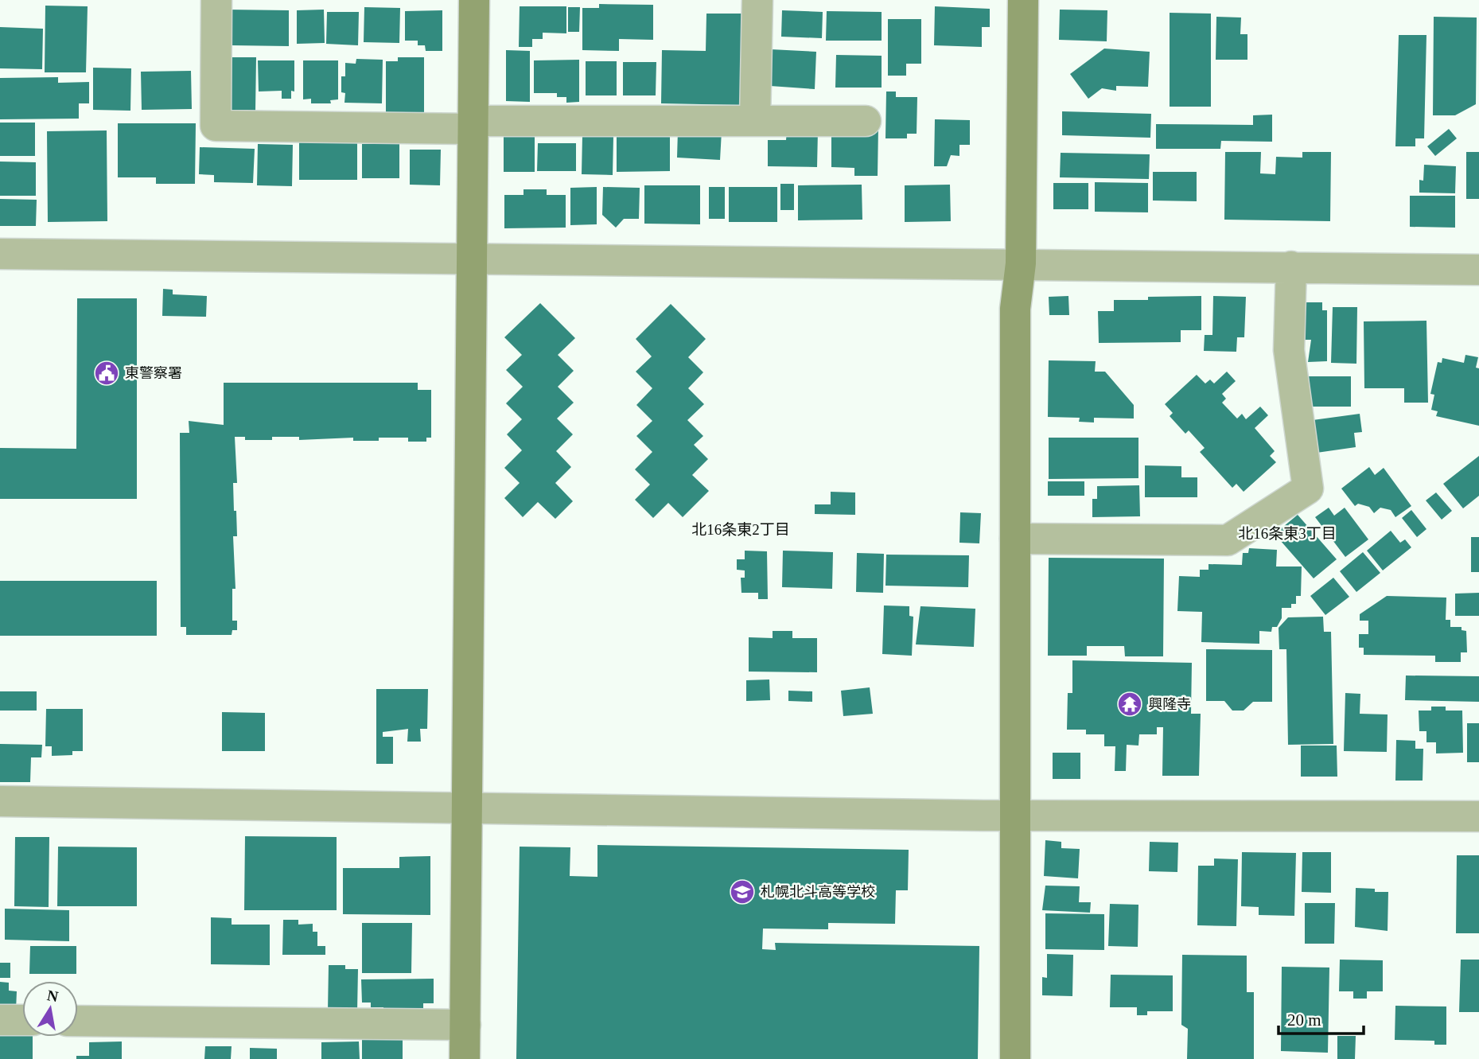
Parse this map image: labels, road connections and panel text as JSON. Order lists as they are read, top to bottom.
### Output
{
  "districts": ["北16条東2丁目", "北16条東3丁目"],
  "places": {
    "public building": ["東警察署"],
    "temple": ["興隆寺"],
    "school or university": ["札幌北斗高等学校"]
  },
  "scale_bar": "20 m",
  "north": "top"
}
